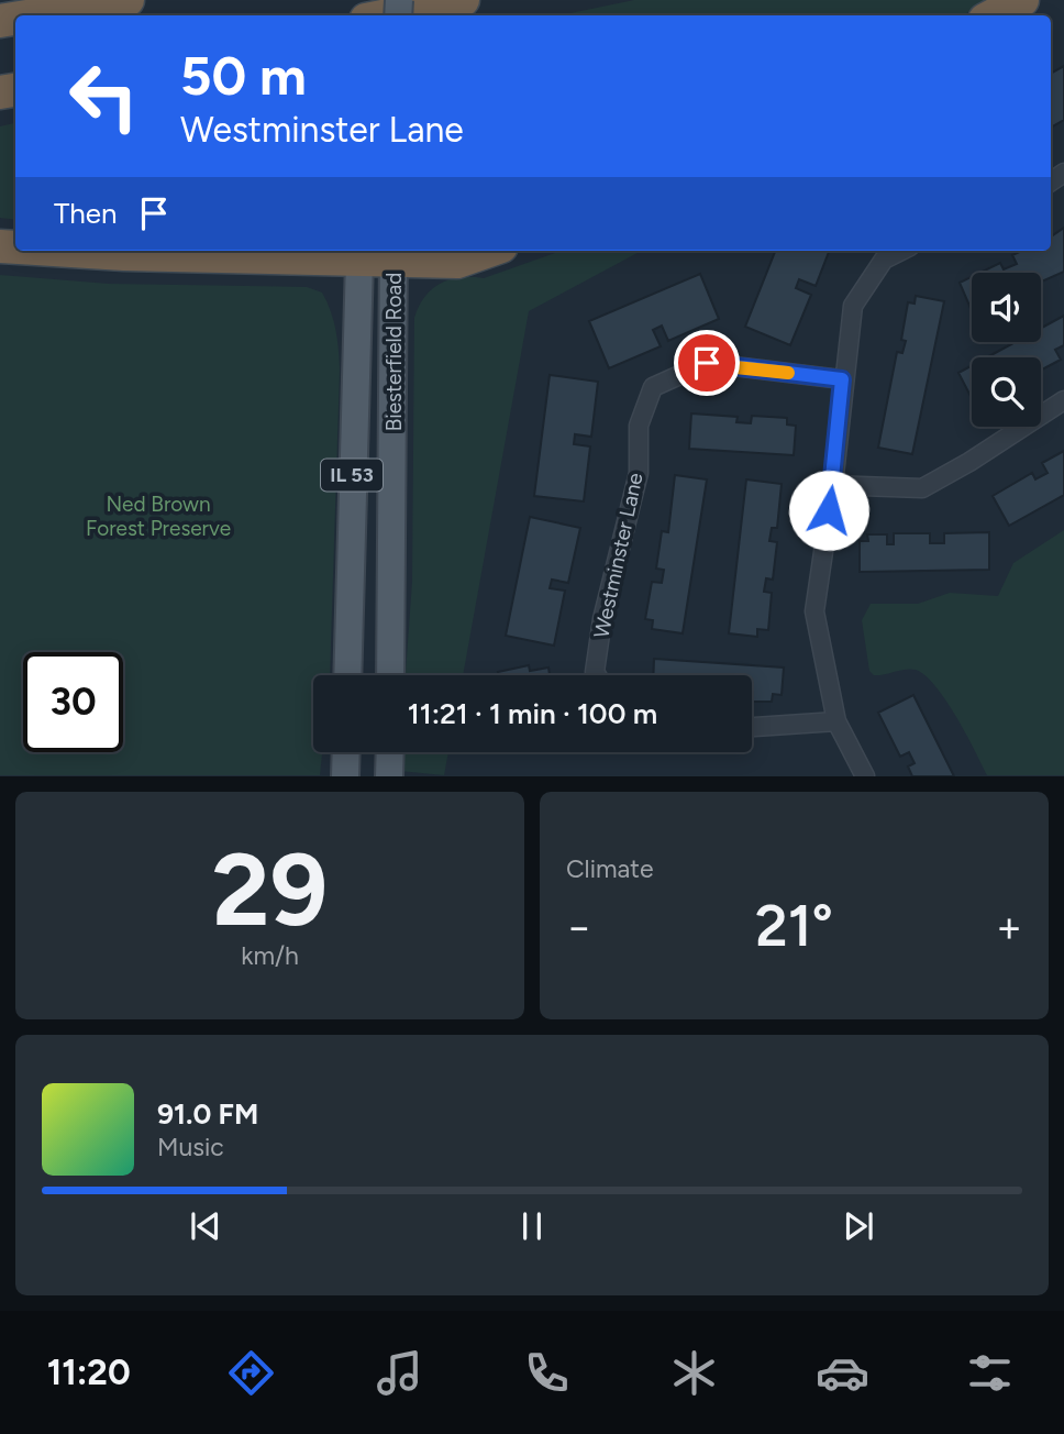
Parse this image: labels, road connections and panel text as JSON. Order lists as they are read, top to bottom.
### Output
{
  "streets": {
    "main road": ["Biesterfield Road", "IL 53"],
    "street": ["Westminster Lane"]
  },
  "parks": ["Ned Brown Forest Preserve"],
  "page": {
    "turn": ["50 m", "Westminster Lane"],
    "then": "Then",
    "limit": "30",
    "trip": "11:21 · 1 min · 100 m",
    "tile": [
      ["29", "km/h"],
      "Climate"
    ],
    "heat": ["−", "21°", "+"],
    "song": ["91.0 FM", "Music"],
    "tabs": "11:20"
  }
}
